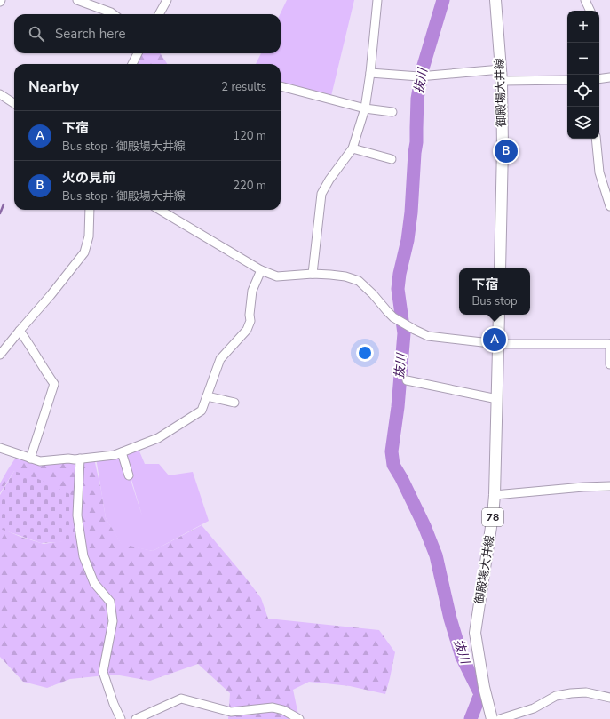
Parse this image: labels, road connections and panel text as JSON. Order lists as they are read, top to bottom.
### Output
{
  "streets": {
    "main road": ["御殿場大井線", "78"]
  },
  "water": ["抜川"],
  "page": {
    "map_buttons": ["+", "−"],
    "search": "Search here",
    "heading": ["Nearby", "2 results"],
    "list": [
      {
        "mark": "A",
        "name": "下宿",
        "note": "Bus stop · 御殿場大井線",
        "value": "120 m"
      },
      {
        "mark": "B",
        "name": "火の見前",
        "note": "Bus stop · 御殿場大井線",
        "value": "220 m"
      }
    ],
    "pins": ["B", "A"],
    "popup": ["下宿", "Bus stop"]
  }
}
